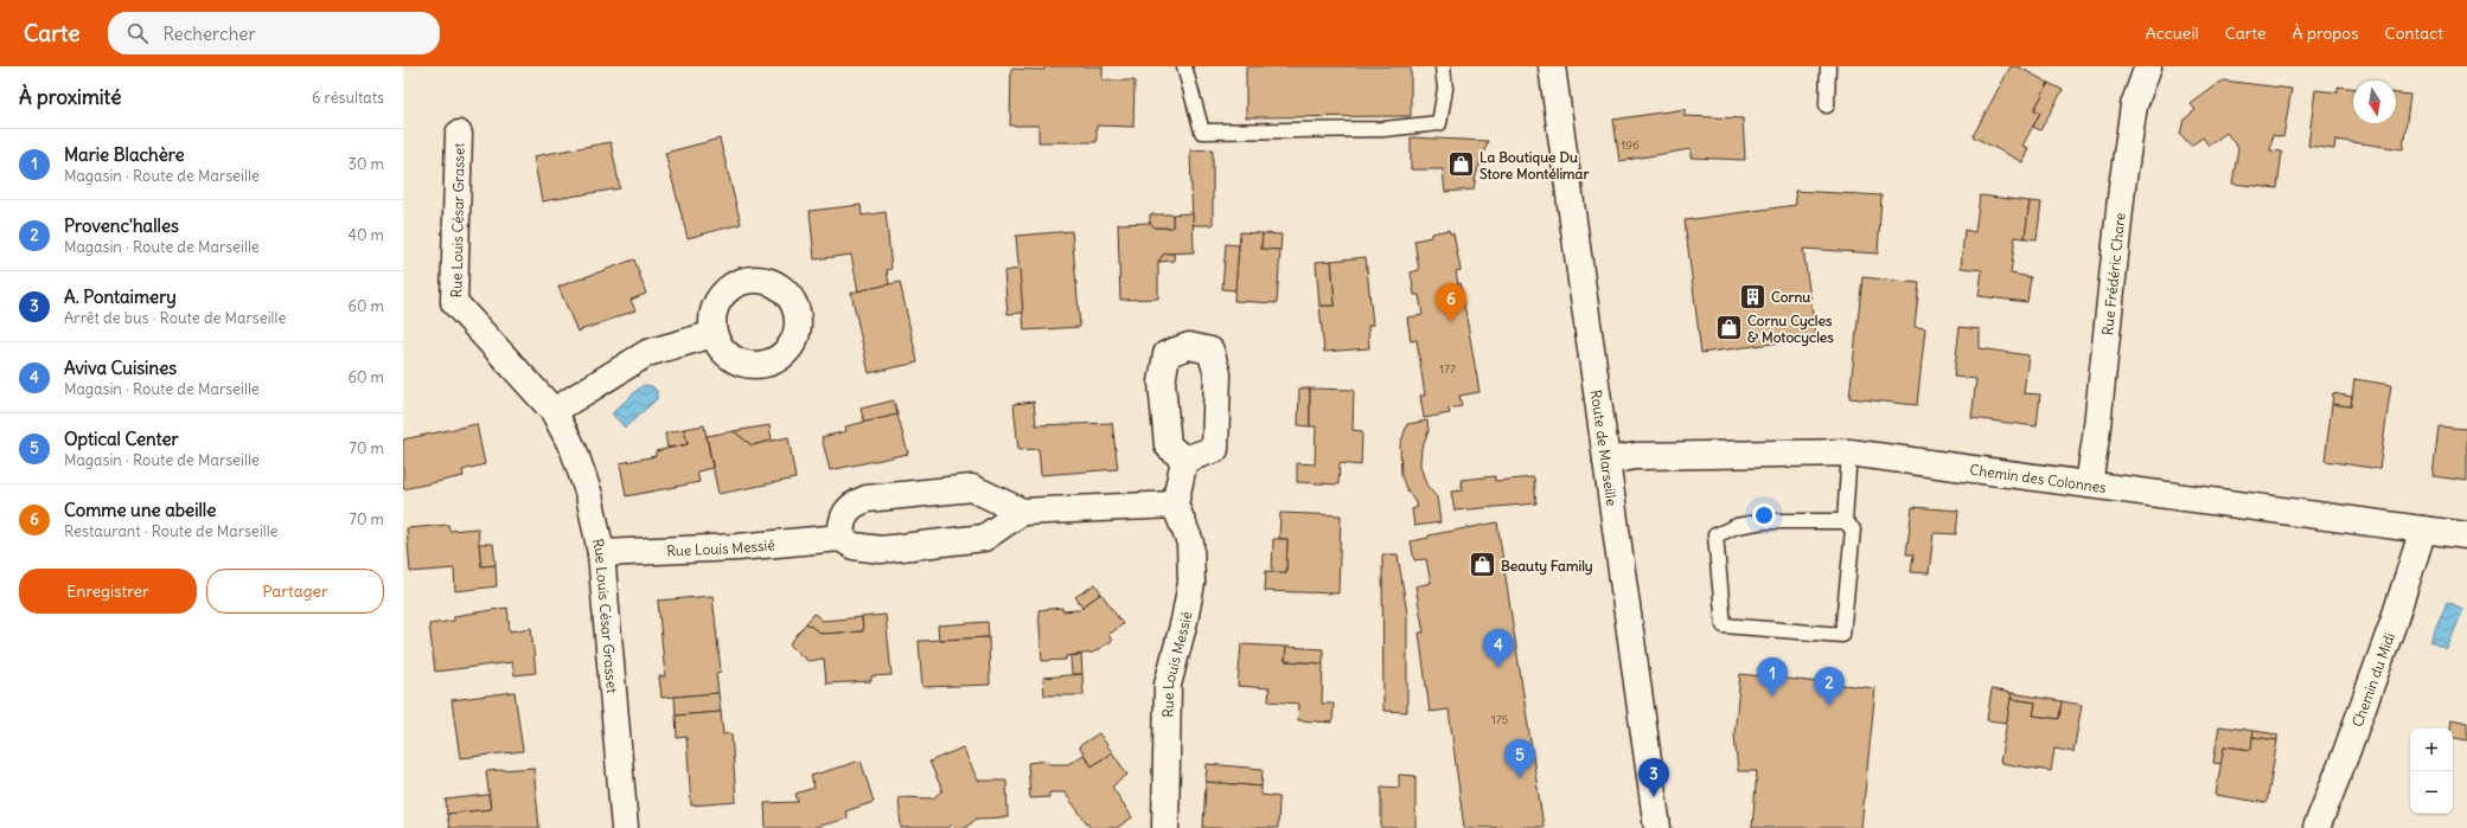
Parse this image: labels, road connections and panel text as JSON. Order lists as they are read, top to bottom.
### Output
{
  "streets": {
    "street": [
      "Rue Louis César Grasset",
      "Rue Frédéric Chare",
      "Route de Marseille",
      "Chemin des Colonnes",
      "Rue Louis Messié",
      "Chemin du Midi"
    ]
  },
  "crossings": [
    ["Rue Louis César Grasset", "Rue Louis Messié"],
    ["Rue Frédéric Chare", "Chemin des Colonnes"],
    ["Route de Marseille", "Chemin des Colonnes"],
    ["Chemin des Colonnes", "Chemin du Midi"]
  ],
  "places": {
    "shop": ["La Boutique Du Store Montélimar", "Cornu Cycles & Motocycles", "Beauty Family"],
    "building": ["Cornu"]
  },
  "house_numbers": ["196", "177", "175"],
  "north": "bottom",
  "page": {
    "header": "Carte",
    "search": "Rechercher",
    "nav": [
      "Accueil",
      "Carte",
      "À propos",
      "Contact"
    ],
    "heading": ["À proximité", "6 résultats"],
    "list": [
      {
        "mark": "1",
        "name": "Marie Blachère",
        "note": "Magasin · Route de Marseille",
        "value": "30 m"
      },
      {
        "mark": "2",
        "name": "Provenc'halles",
        "note": "Magasin · Route de Marseille",
        "value": "40 m"
      },
      {
        "mark": "3",
        "name": "A. Pontaimery",
        "note": "Arrêt de bus · Route de Marseille",
        "value": "60 m"
      },
      {
        "mark": "4",
        "name": "Aviva Cuisines",
        "note": "Magasin · Route de Marseille",
        "value": "60 m"
      },
      {
        "mark": "5",
        "name": "Optical Center",
        "note": "Magasin · Route de Marseille",
        "value": "70 m"
      },
      {
        "mark": "6",
        "name": "Comme une abeille",
        "note": "Restaurant · Route de Marseille",
        "value": "70 m"
      }
    ],
    "pins": [
      "6",
      "4",
      "1",
      "2",
      "5",
      "3"
    ],
    "buttons": ["Enregistrer", "Partager"],
    "map_buttons": ["+", "−"]
  }
}
